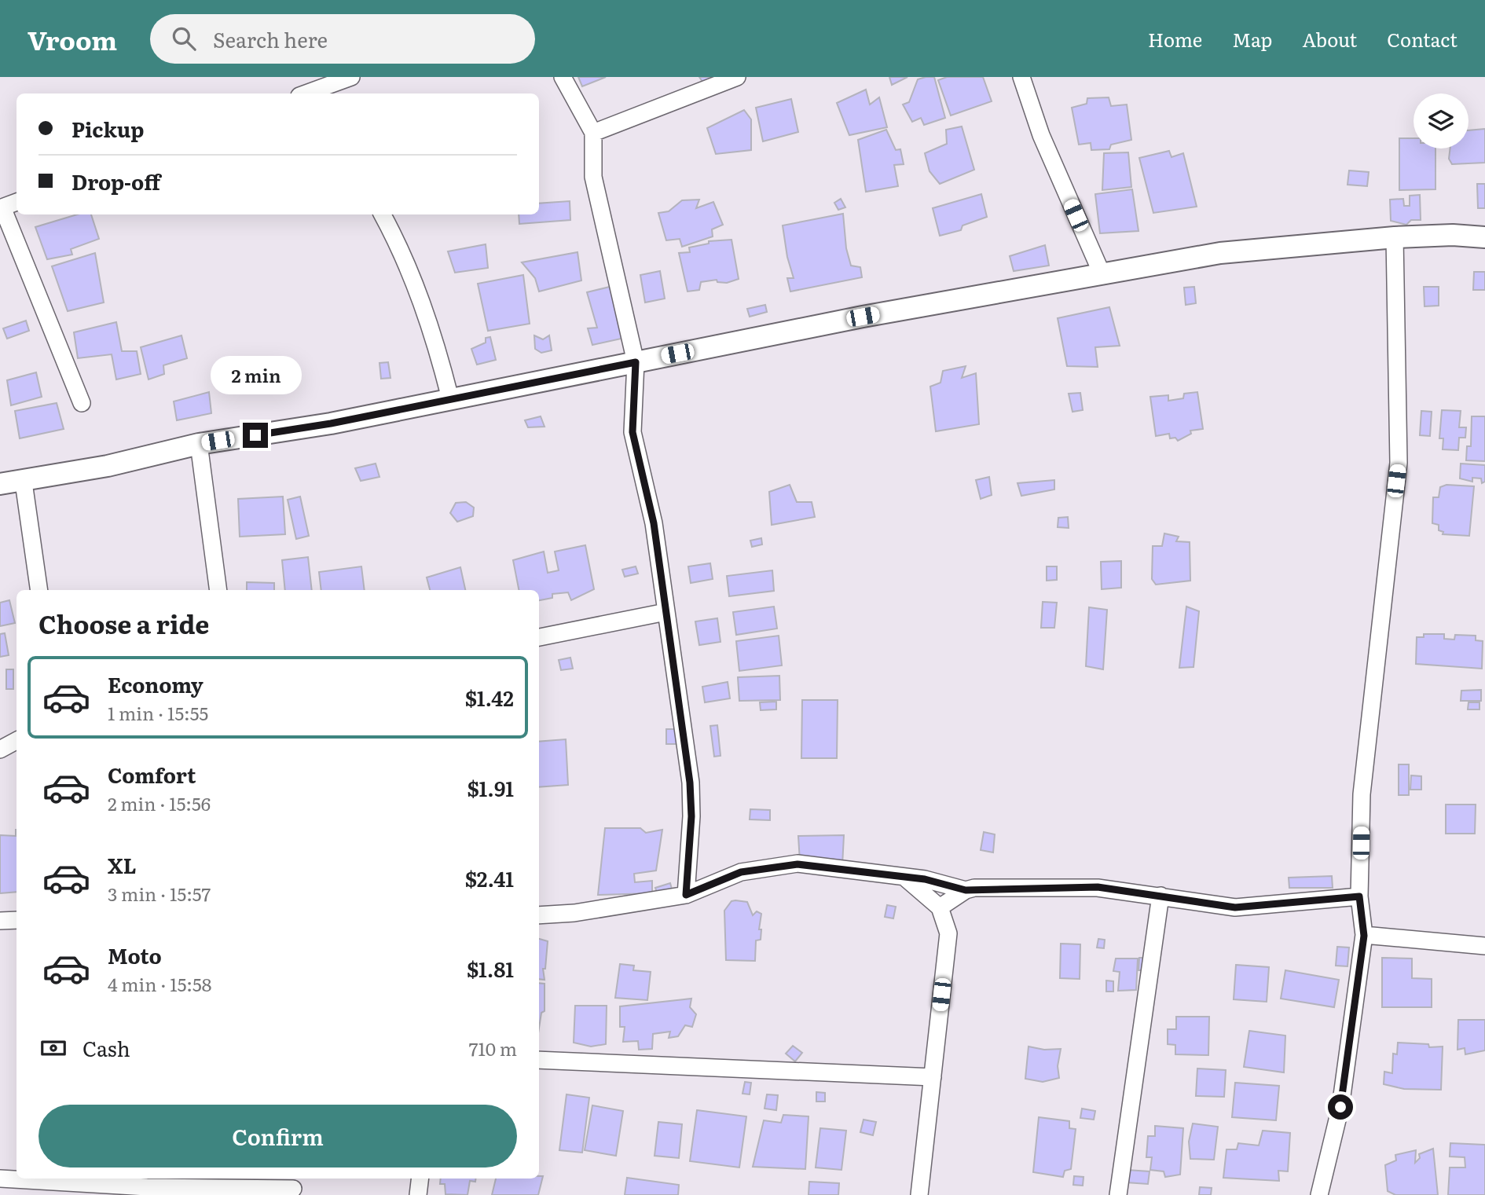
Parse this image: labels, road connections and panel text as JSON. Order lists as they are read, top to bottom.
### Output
{
  "page": {
    "header": "Vroom",
    "search": "Search here",
    "nav": [
      "Home",
      "Map",
      "About",
      "Contact"
    ],
    "banner": ["Pickup", "Drop-off"],
    "bubble": "2 min",
    "heading": "Choose a ride",
    "list": [
      {
        "name": "Economy",
        "note": "1 min · 15:55",
        "value": "$1.42"
      },
      {
        "name": "Comfort",
        "note": "2 min · 15:56",
        "value": "$1.91"
      },
      {
        "name": "XL",
        "note": "3 min · 15:57",
        "value": "$2.41"
      },
      {
        "name": "Moto",
        "note": "4 min · 15:58",
        "value": "$1.81"
      }
    ],
    "pay": ["Cash", "710 m"],
    "buttons": "Confirm"
  }
}
